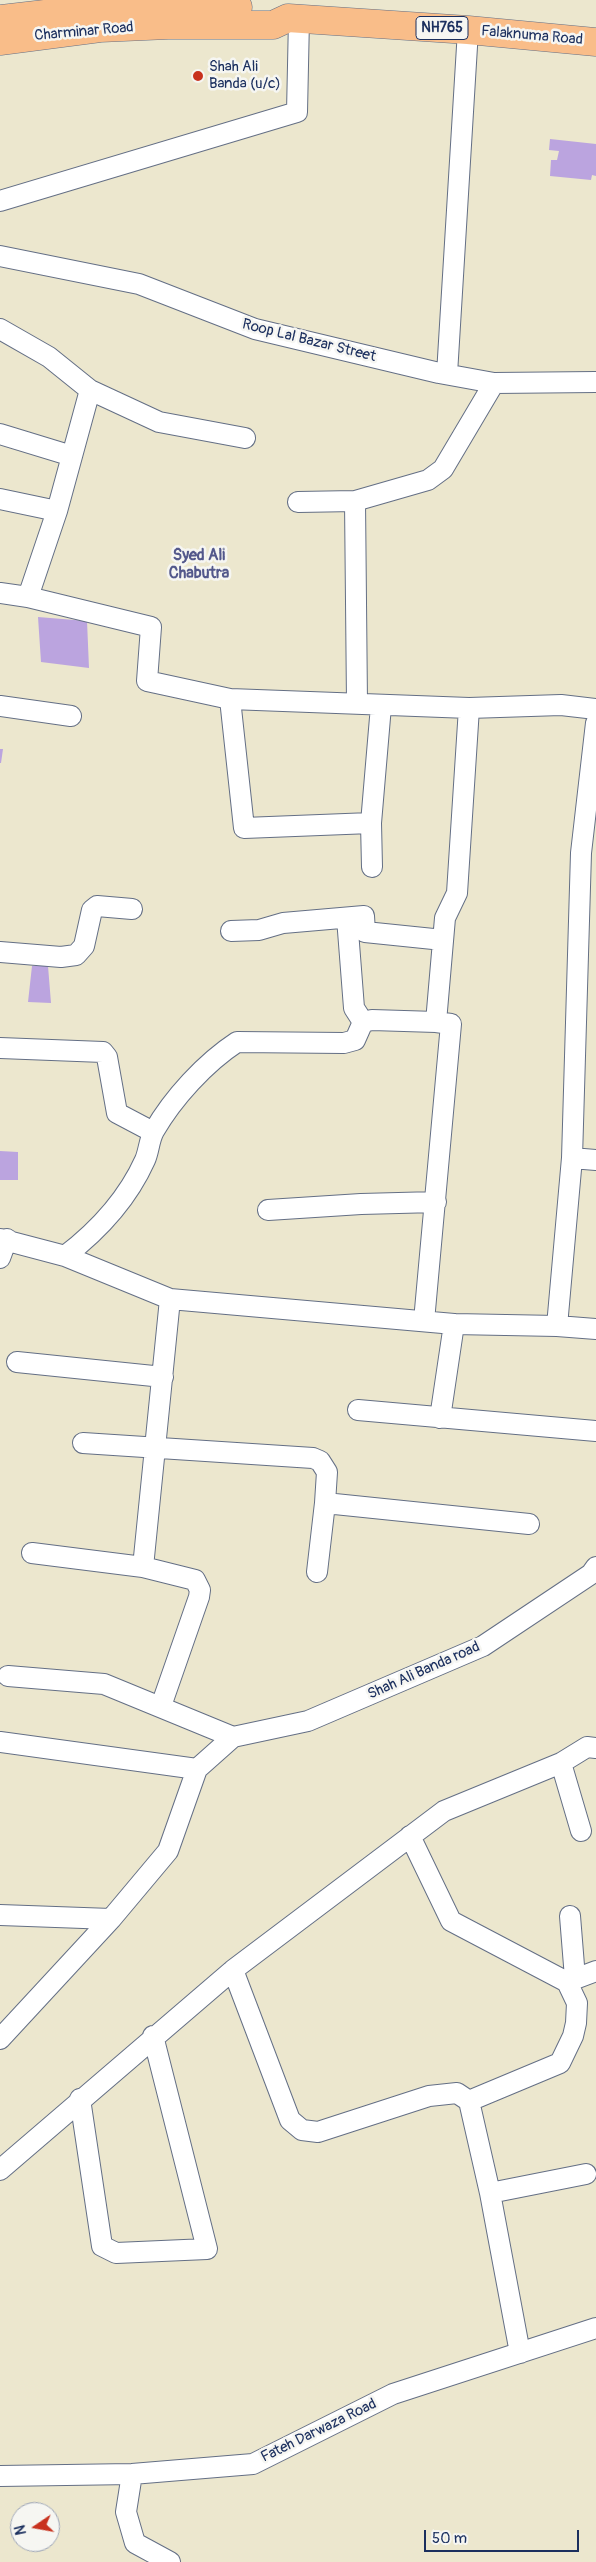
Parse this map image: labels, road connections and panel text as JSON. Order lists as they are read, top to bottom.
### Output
{
  "streets": {
    "highway": ["NH765", "Charminar Road", "Falaknuma Road"],
    "street": ["Roop Lal Bazar Street", "Shah Ali Banda road", "Fateh Darwaza Road"]
  },
  "crossings": [
    ["Charminar Road", "Falaknuma Road"]
  ],
  "districts": ["Syed Ali Chabutra"],
  "places": ["Shah Ali Banda (u/c)"],
  "scale_bar": "50 m",
  "north": "left"
}
